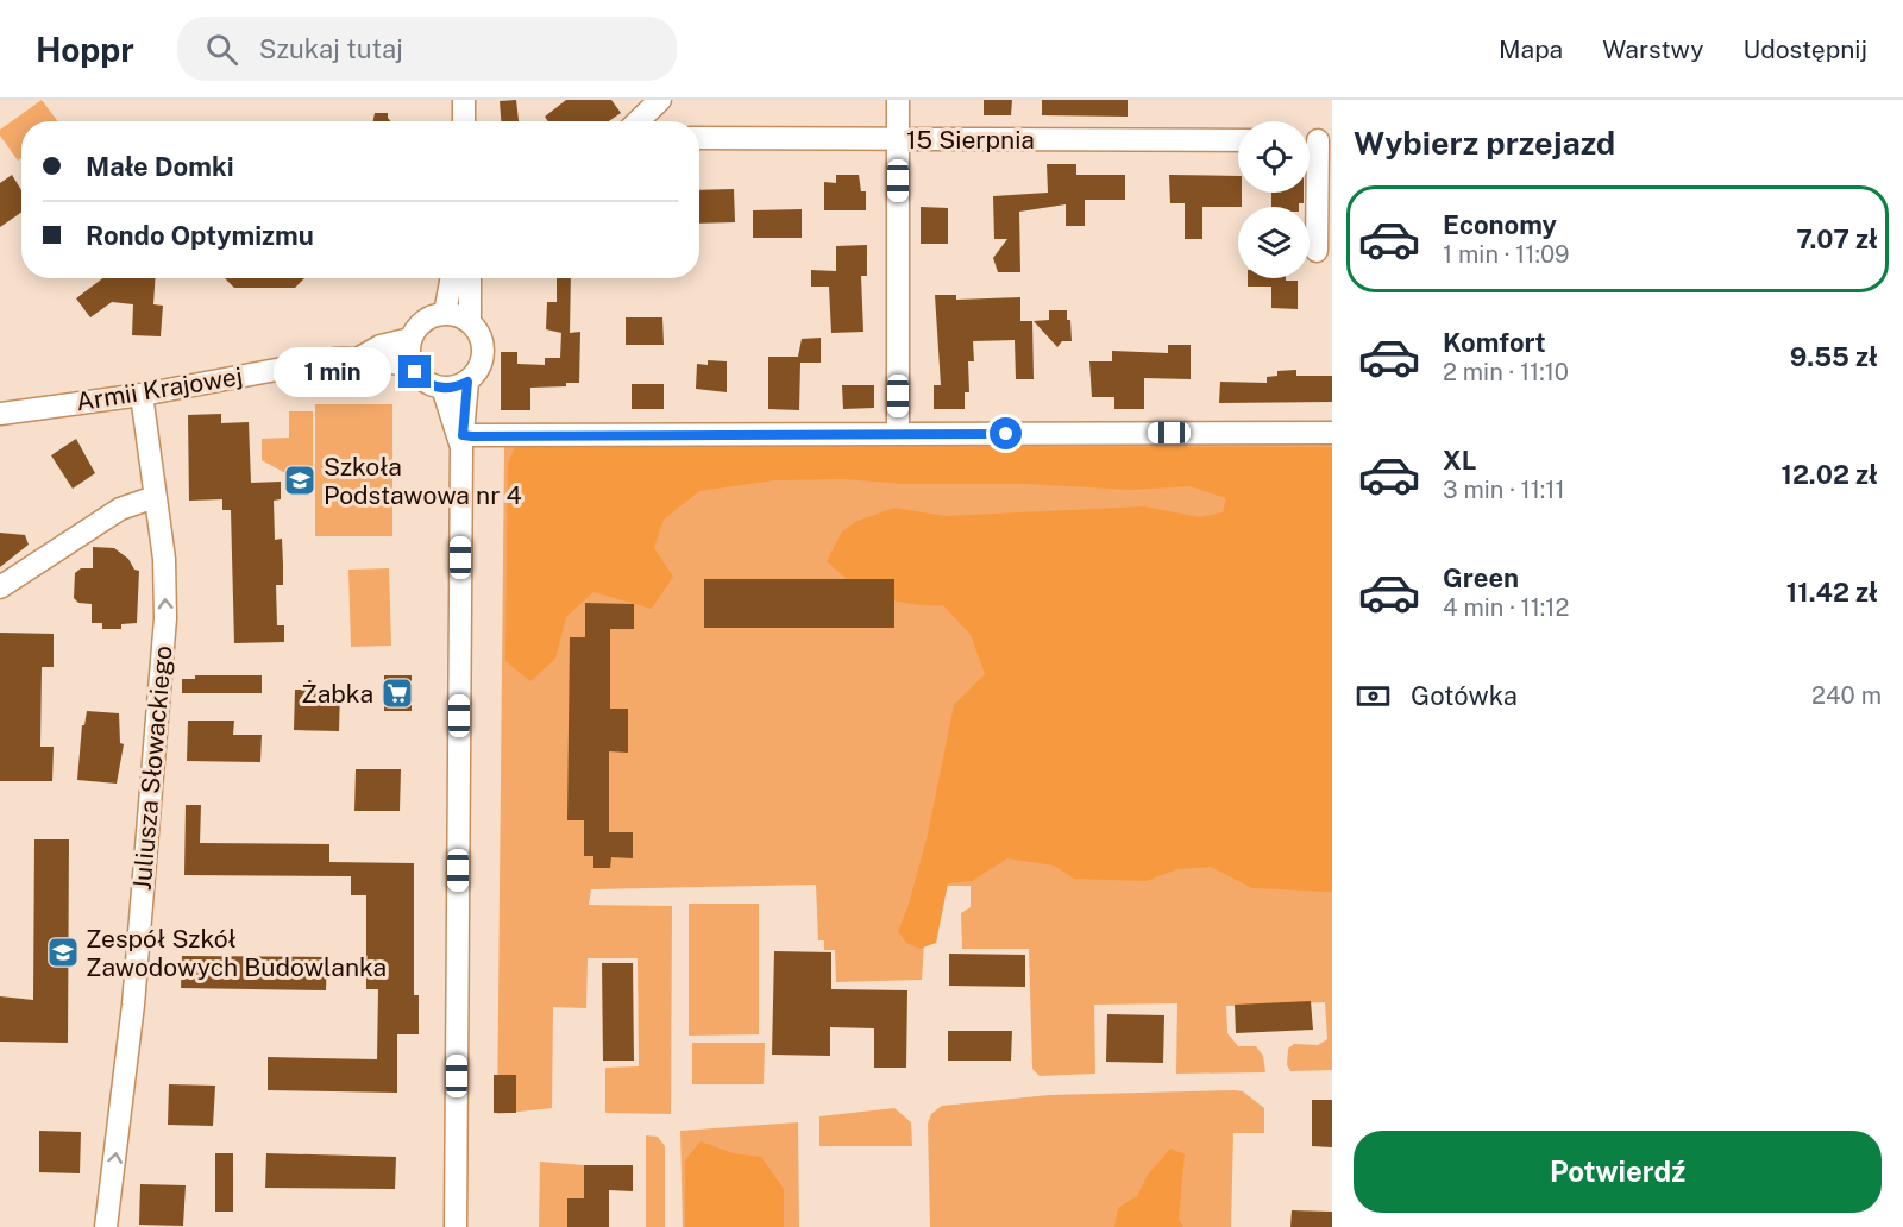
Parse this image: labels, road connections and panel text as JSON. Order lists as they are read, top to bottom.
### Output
{
  "streets": {
    "street": ["15 Sierpnia", "Armii Krajowej", "Juliusza Słowackiego"]
  },
  "crossings": [
    ["Armii Krajowej", "Juliusza Słowackiego"]
  ],
  "one_way": ["Juliusza Słowackiego"],
  "places": {
    "school or university": ["Szkoła Podstawowa nr 4", "Zespół Szkół Zawodowych Budowlanka"],
    "supermarket": ["Żabka"]
  },
  "page": {
    "header": "Hoppr",
    "search": "Szukaj tutaj",
    "nav": ["Mapa", "Warstwy", "Udostępnij"],
    "heading": "Wybierz przejazd",
    "banner": ["Małe Domki", "Rondo Optymizmu"],
    "list": [
      {
        "name": "Economy",
        "note": "1 min · 11:09",
        "value": "7.07 zł"
      },
      {
        "name": "Komfort",
        "note": "2 min · 11:10",
        "value": "9.55 zł"
      },
      {
        "name": "XL",
        "note": "3 min · 11:11",
        "value": "12.02 zł"
      },
      {
        "name": "Green",
        "note": "4 min · 11:12",
        "value": "11.42 zł"
      }
    ],
    "bubble": "1 min",
    "pay": ["Gotówka", "240 m"],
    "buttons": "Potwierdź"
  }
}
